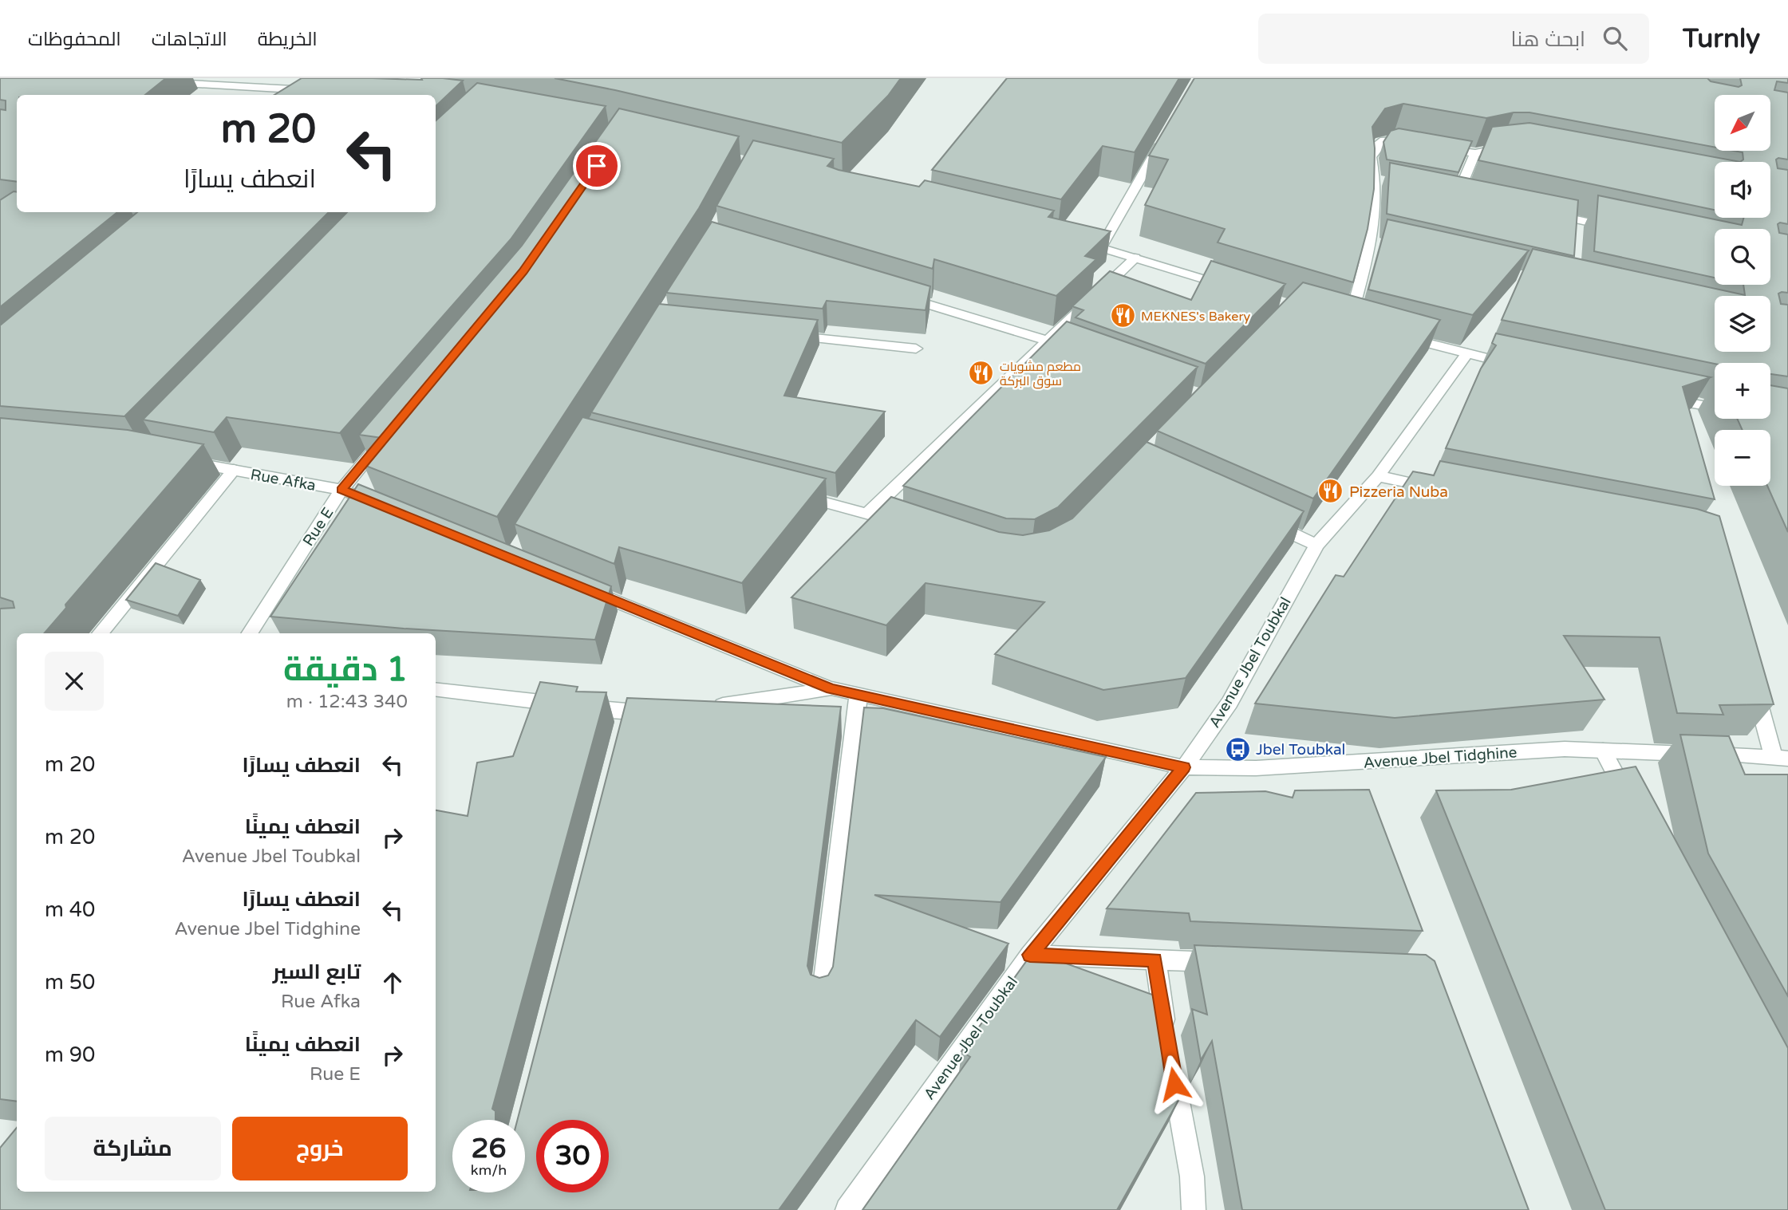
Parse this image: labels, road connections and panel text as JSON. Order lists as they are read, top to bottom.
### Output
{
  "streets": {
    "street": [
      "Rue Afka",
      "Rue E",
      "Avenue Jbel Toubkal",
      "Avenue Jbel Tidghine"
    ]
  },
  "crossings": [
    ["Rue Afka", "Rue E"],
    ["Avenue Jbel Toubkal", "Avenue Jbel Tidghine"]
  ],
  "places": {
    "restaurant": ["MEKNES's Bakery", "مطعم مشويات سوق البركة", "Pizzeria Nuba"],
    "bus stop": ["Jbel Toubkal"]
  },
  "north": "bottom left",
  "page": {
    "header": "Turnly",
    "search": "ابحث هنا",
    "nav": ["الخريطة", "الاتجاهات", "المحفوظات"],
    "map_buttons": ["+", "−"],
    "turn": ["20 m", "انعطف يسارًا"],
    "heading": ["1 دقيقة", "340 m · 12:43"],
    "list": [
      {
        "name": "انعطف يسارًا",
        "value": "20 m"
      },
      {
        "name": "انعطف يمينًا",
        "note": "Avenue Jbel Toubkal",
        "value": "20 m"
      },
      {
        "name": "انعطف يسارًا",
        "note": "Avenue Jbel Tidghine",
        "value": "40 m"
      },
      {
        "name": "تابع السير",
        "note": "Rue Afka",
        "value": "50 m"
      },
      {
        "name": "انعطف يمينًا",
        "note": "Rue E",
        "value": "90 m"
      }
    ],
    "buttons": ["خروج", "مشاركة"],
    "speed": "26 km/h",
    "limit": "30"
  }
}
